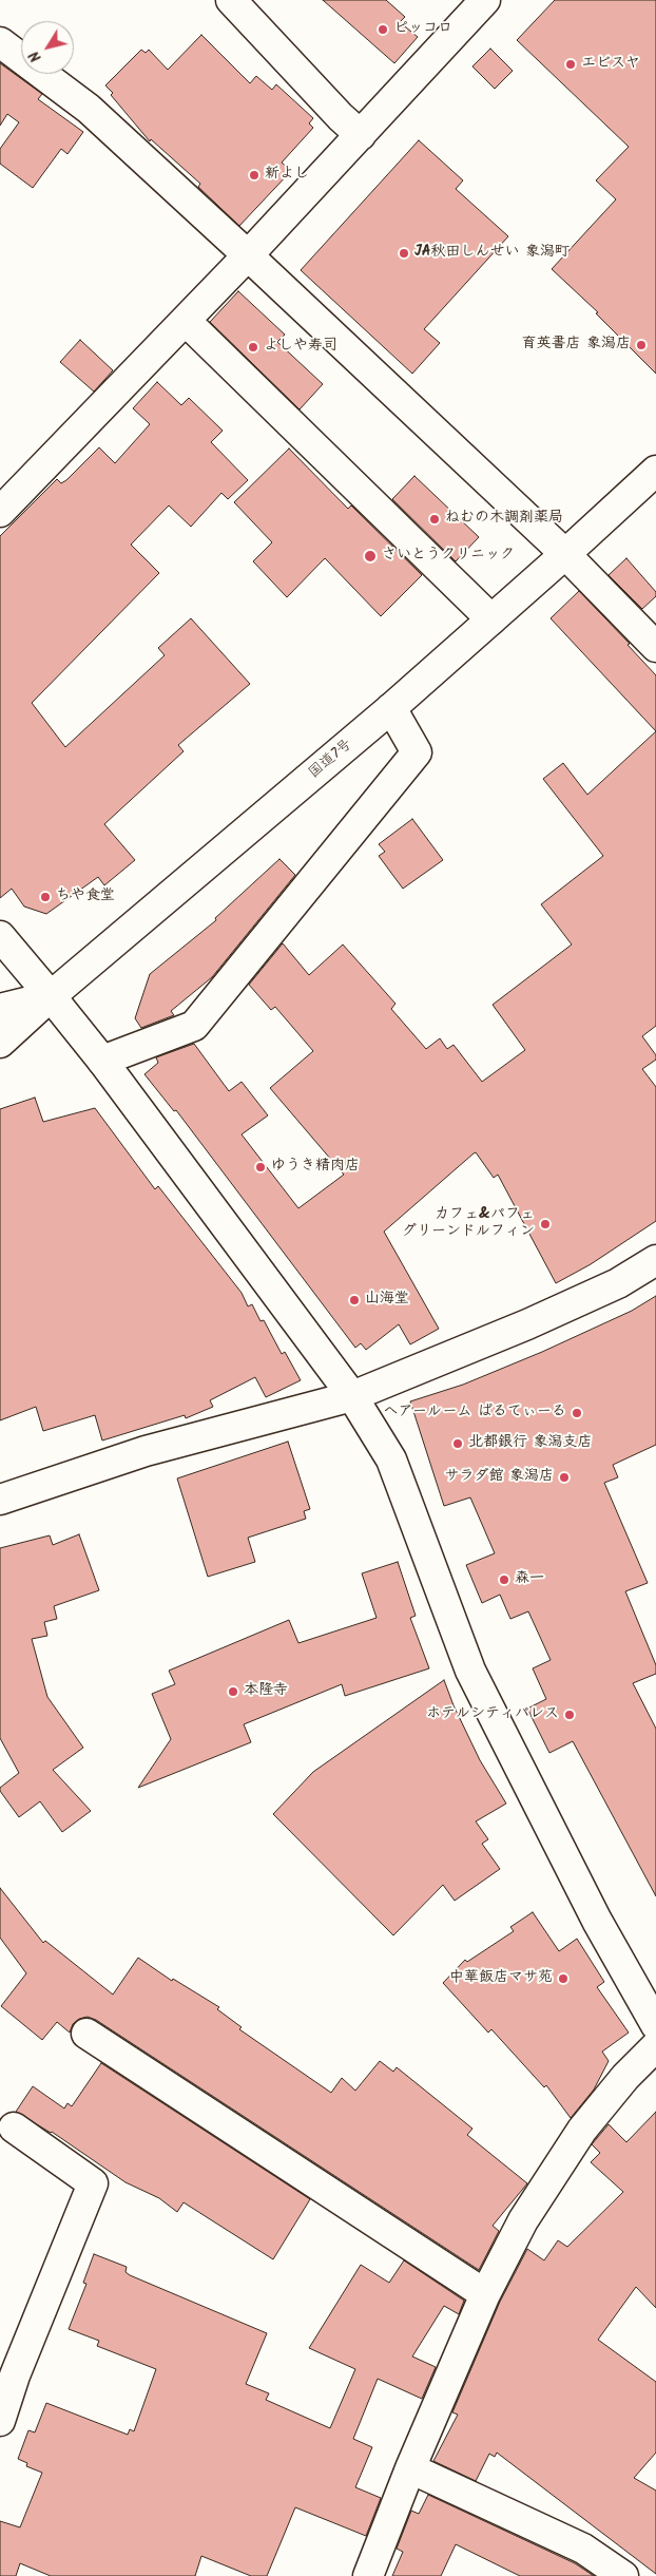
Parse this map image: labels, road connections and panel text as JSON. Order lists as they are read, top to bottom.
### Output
{
  "streets": {
    "main road": ["国道7号"]
  },
  "places": [
    "ピッコロ",
    "エビスヤ",
    "新よし",
    "JA秋田しんせい 象潟町",
    "育英書店 象潟店",
    "よしや寿司",
    "ねむの木調剤薬局",
    "さいとうクリニック",
    "ちや食堂",
    "ゆうき精肉店",
    "カフェ&パフェ グリーンドルフィン",
    "山海堂",
    "ヘアールーム ぱるてぃーる",
    "北都銀行 象潟支店",
    "サラダ館 象潟店",
    "森一",
    "本隆寺",
    "ホテルシティパレス",
    "中華飯店マサ苑"
  ],
  "north": "bottom left"
}
